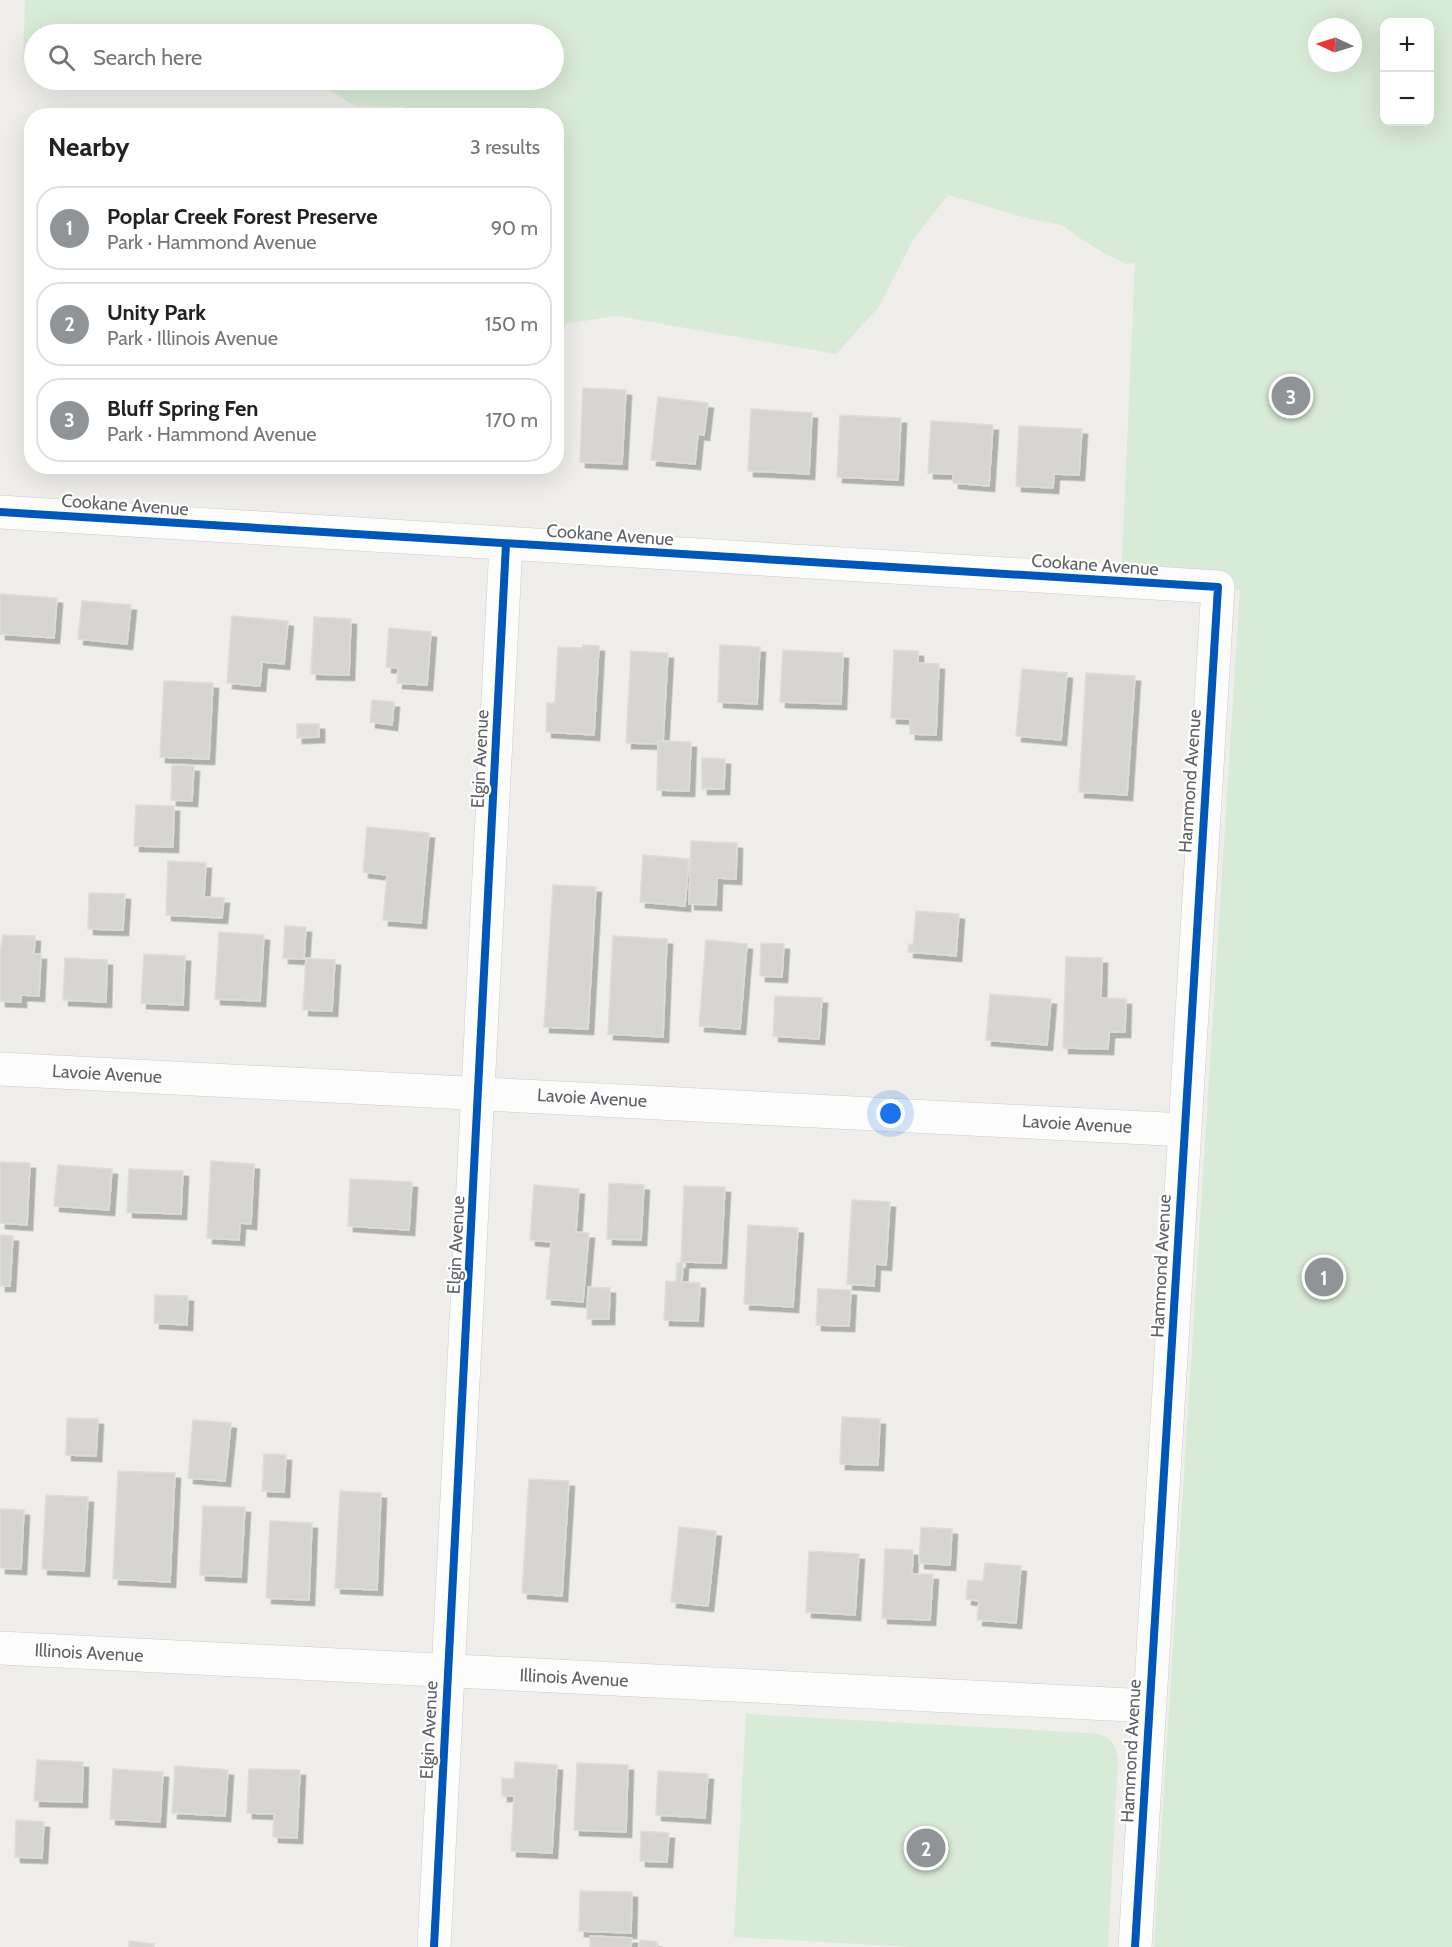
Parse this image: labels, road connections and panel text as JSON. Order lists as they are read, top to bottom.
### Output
{
  "streets": {
    "street": [
      "Cookane Avenue",
      "Elgin Avenue",
      "Hammond Avenue",
      "Lavoie Avenue",
      "Illinois Avenue"
    ]
  },
  "crossings": [
    ["Cookane Avenue", "Elgin Avenue"],
    ["Cookane Avenue", "Hammond Avenue"],
    ["Elgin Avenue", "Lavoie Avenue"],
    ["Elgin Avenue", "Illinois Avenue"],
    ["Hammond Avenue", "Lavoie Avenue"],
    ["Hammond Avenue", "Illinois Avenue"]
  ],
  "north": "left",
  "page": {
    "map_buttons": ["+", "−"],
    "search": "Search here",
    "heading": ["Nearby", "3 results"],
    "list": [
      {
        "mark": "1",
        "name": "Poplar Creek Forest Preserve",
        "note": "Park · Hammond Avenue",
        "value": "90 m"
      },
      {
        "mark": "2",
        "name": "Unity Park",
        "note": "Park · Illinois Avenue",
        "value": "150 m"
      },
      {
        "mark": "3",
        "name": "Bluff Spring Fen",
        "note": "Park · Hammond Avenue",
        "value": "170 m"
      }
    ],
    "pins": ["3", "1", "2"]
  }
}
